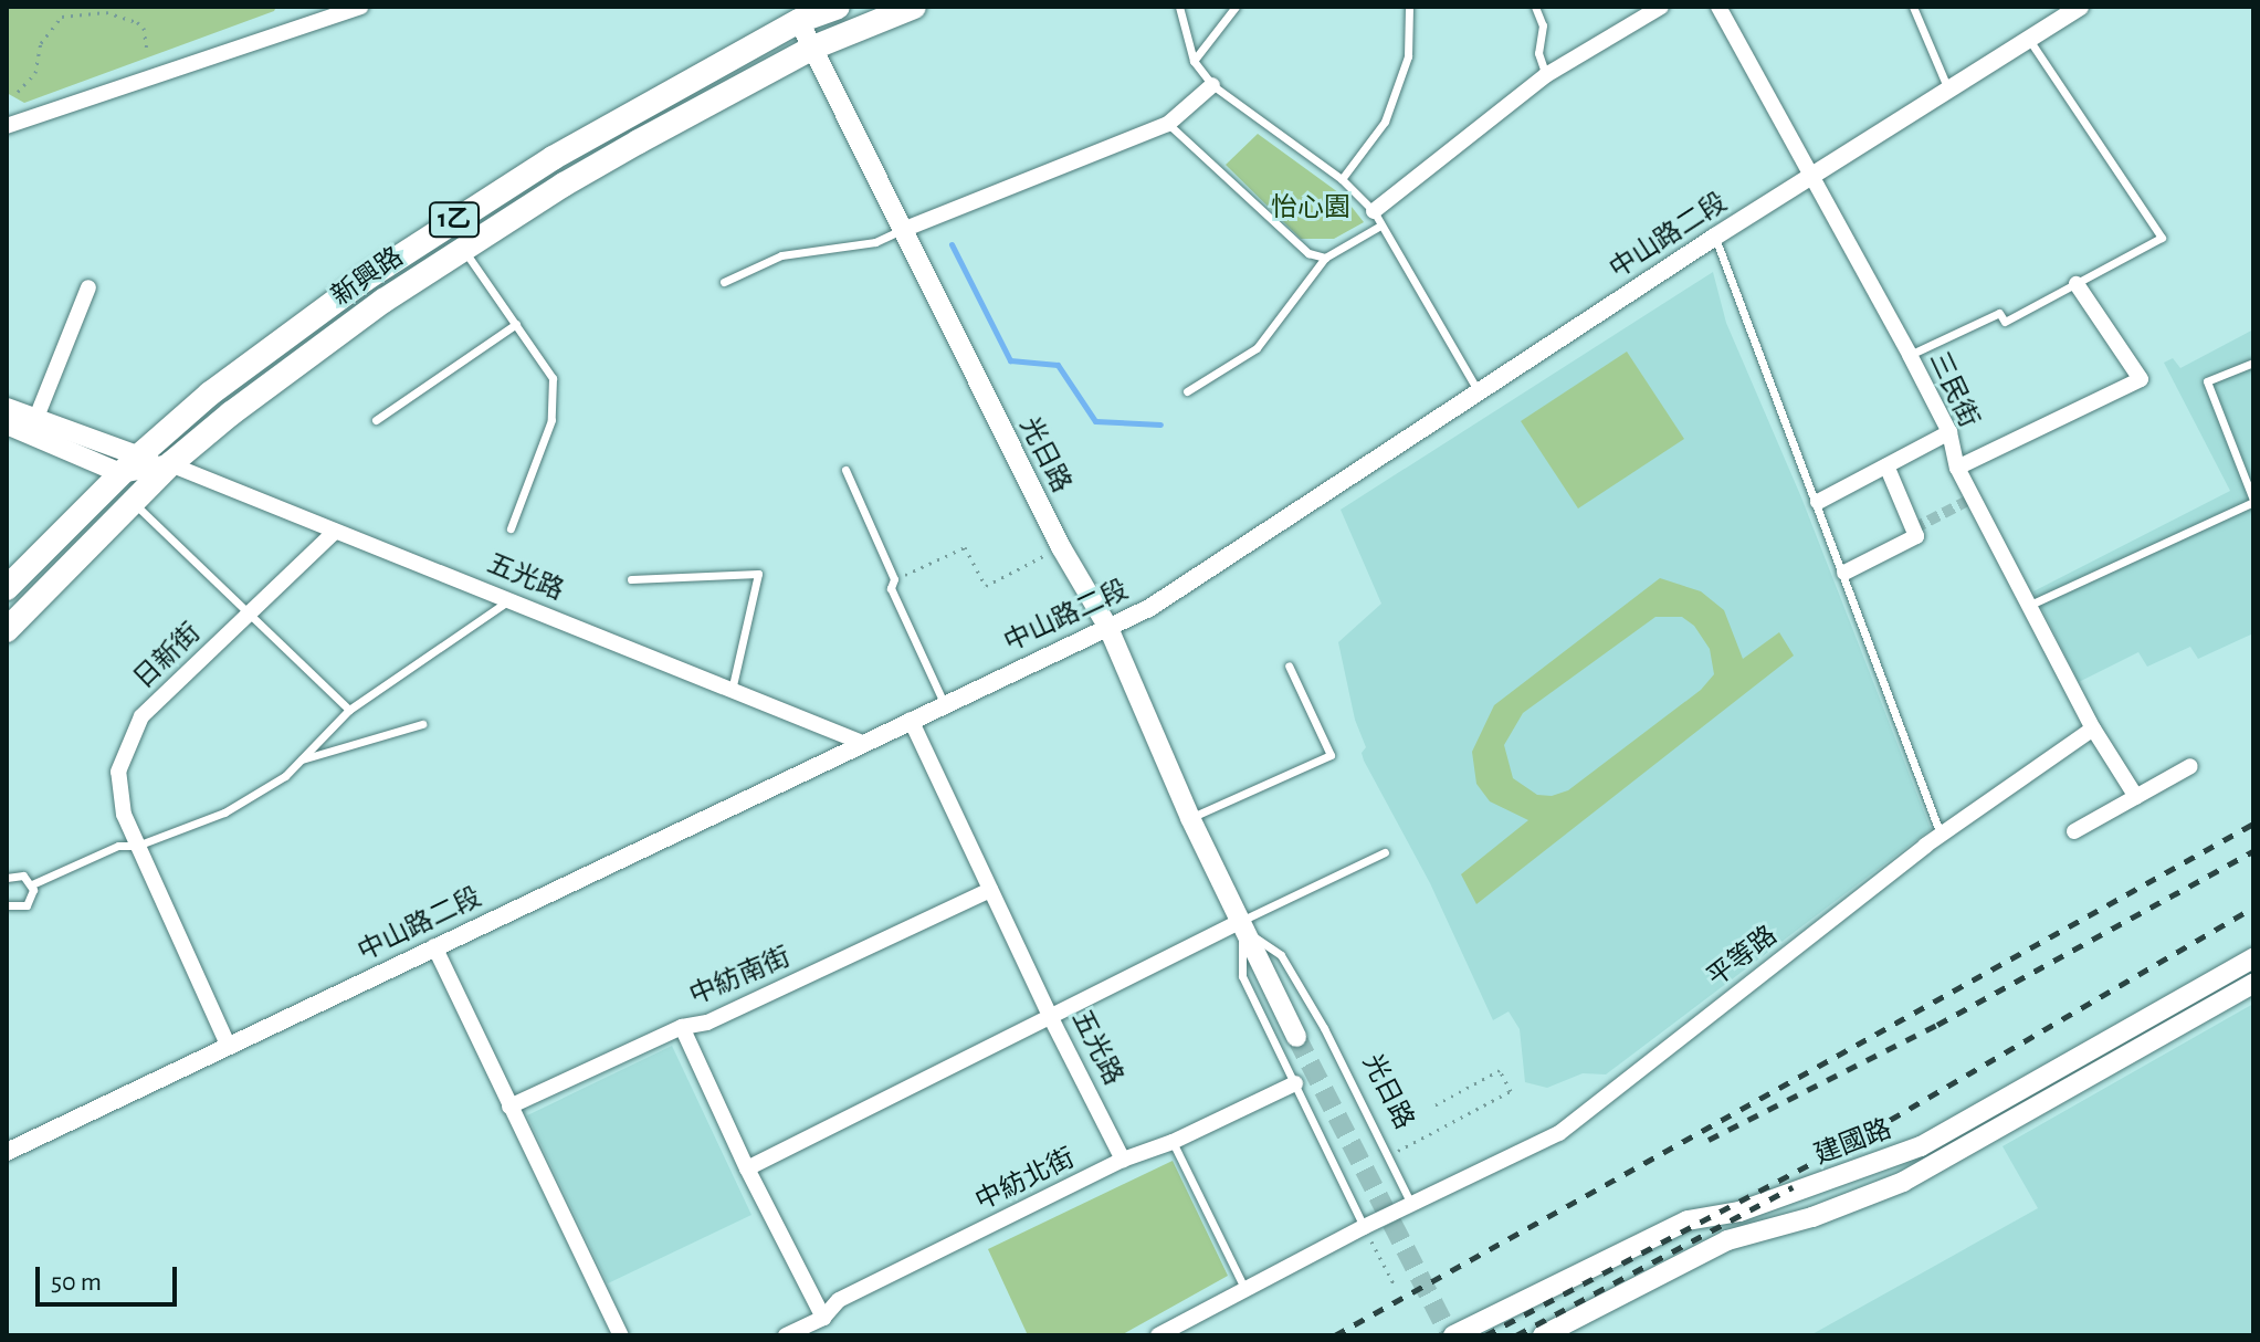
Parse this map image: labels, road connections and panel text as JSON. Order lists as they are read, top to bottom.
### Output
{
  "streets": {
    "main road": [
      "1乙",
      "新興路",
      "光日路",
      "建國路"
    ],
    "street": [
      "中山路二段",
      "三民街",
      "五光路",
      "日新街",
      "平等路",
      "中紡南街",
      "中紡北街"
    ]
  },
  "crossings": [
    ["中山路二段", "三民街"],
    ["中山路二段", "光日路"],
    ["中山路二段", "五光路"],
    ["中山路二段", "日新街"],
    ["新興路", "光日路"],
    ["新興路", "五光路"],
    ["三民街", "平等路"],
    ["光日路", "平等路"],
    ["光日路", "中紡北街"],
    ["五光路", "日新街"],
    ["五光路", "中紡南街"],
    ["五光路", "中紡北街"]
  ],
  "parks": ["怡心園"],
  "scale_bar": "50 m"
}
